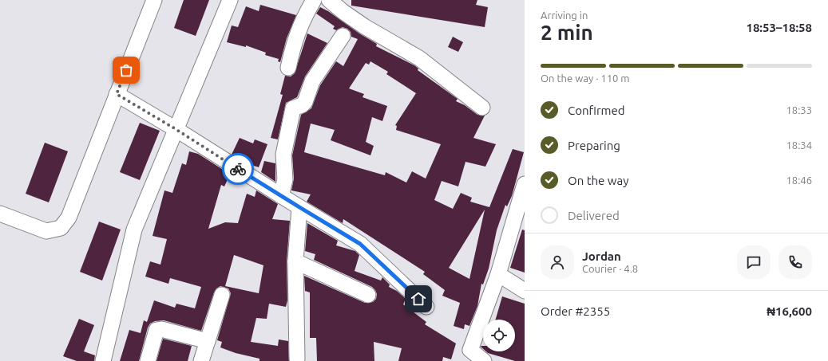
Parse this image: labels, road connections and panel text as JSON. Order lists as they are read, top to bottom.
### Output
{
  "page": {
    "heading": ["2 min", "Arriving in", "18:53–18:58"],
    "panel": [
      "Jordan",
      "Courier · 4.8",
      "Order #2355",
      "₦16,600"
    ],
    "bar": "On the way · 110 m",
    "list": [
      ["Confirmed", "18:33"],
      ["Preparing", "18:34"],
      ["On the way", "18:46"],
      "Delivered"
    ]
  }
}
